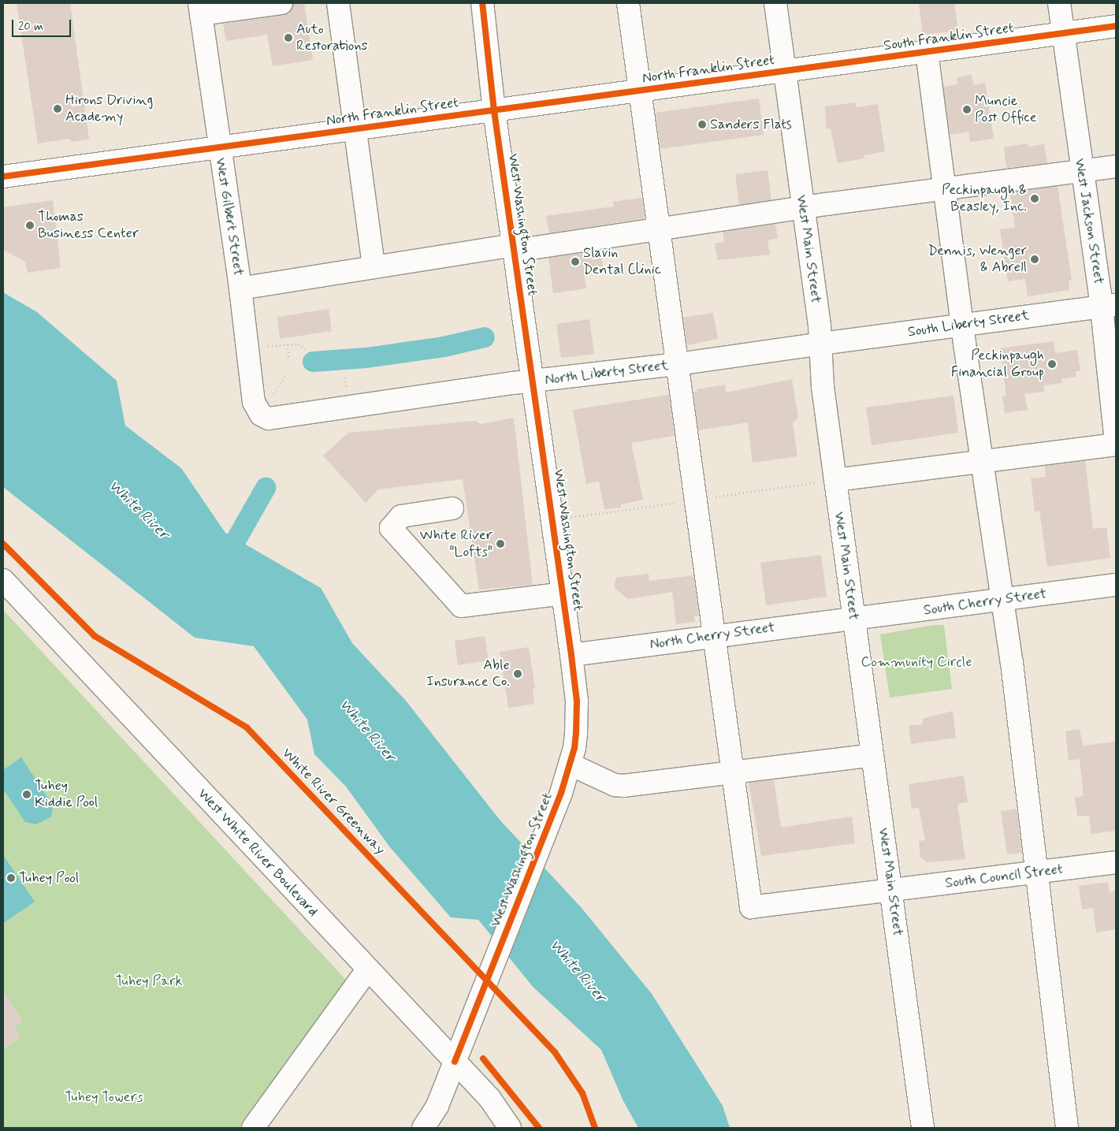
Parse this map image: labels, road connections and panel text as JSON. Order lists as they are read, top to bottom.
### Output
{
  "streets": {
    "street": [
      "South Franklin Street",
      "North Franklin Street",
      "West Gilbert Street",
      "West Jackson Street",
      "West Washington Street",
      "West Main Street",
      "South Liberty Street",
      "North Liberty Street",
      "South Cherry Street",
      "North Cherry Street",
      "West White River Boulevard",
      "South Council Street"
    ],
    "cycle path": ["White River Greenway"]
  },
  "crossings": [
    ["South Franklin Street", "North Franklin Street"],
    ["South Franklin Street", "West Jackson Street"],
    ["South Franklin Street", "West Main Street"],
    ["North Franklin Street", "West Gilbert Street"],
    ["North Franklin Street", "West Washington Street"],
    ["North Franklin Street", "West Main Street"],
    ["West Gilbert Street", "North Liberty Street"],
    ["West Jackson Street", "South Liberty Street"],
    ["West Washington Street", "North Liberty Street"],
    ["West Washington Street", "North Cherry Street"],
    ["West Washington Street", "West White River Boulevard"],
    ["West Main Street", "South Liberty Street"],
    ["West Main Street", "North Liberty Street"],
    ["West Main Street", "South Cherry Street"],
    ["West Main Street", "North Cherry Street"],
    ["West Main Street", "South Council Street"],
    ["South Liberty Street", "North Liberty Street"],
    ["South Cherry Street", "North Cherry Street"]
  ],
  "water": ["White River"],
  "parks": ["Community Circle", "Tuhey Park", "Tuhey Towers"],
  "places": [
    "Auto Restorations",
    "Hirons Driving Academy",
    "Muncie Post Office",
    "Sanders Flats",
    "Peckinpaugh & Beasley, Inc.",
    "Thomas Business Center",
    "Dennis, Wenger & Abrell",
    "Slavin Dental Clinic",
    "Peckinpaugh Financial Group",
    "White River \"Lofts\"",
    "Able Insurance Co.",
    "Tuhey Kiddie Pool",
    "Tuhey Pool"
  ],
  "scale_bar": "20 m"
}
